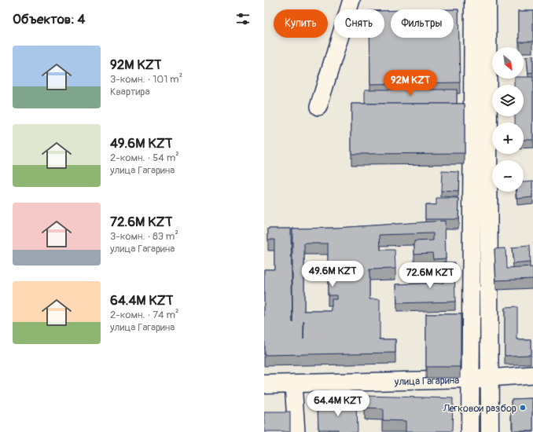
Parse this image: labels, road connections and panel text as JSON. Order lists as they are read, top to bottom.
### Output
{
  "streets": {
    "main road": ["улица Гагарина"]
  },
  "places": ["Легковои разбор"],
  "north": "bottom right",
  "page": {
    "heading": "Объектов: 4",
    "chip": ["Купить", "Снять", "Фильтры"],
    "list": [
      {
        "name": "92M KZT",
        "note": "3-комн. · 101 m² · Квартира"
      },
      {
        "name": "49.6M KZT",
        "note": "2-комн. · 54 m² · улица Гагарина"
      },
      {
        "name": "72.6M KZT",
        "note": "3-комн. · 83 m² · улица Гагарина"
      },
      {
        "name": "64.4M KZT",
        "note": "2-комн. · 74 m² · улица Гагарина"
      }
    ],
    "map_buttons": ["+", "−"],
    "price": [
      "92M KZT",
      "49.6M KZT",
      "72.6M KZT",
      "64.4M KZT"
    ]
  }
}
